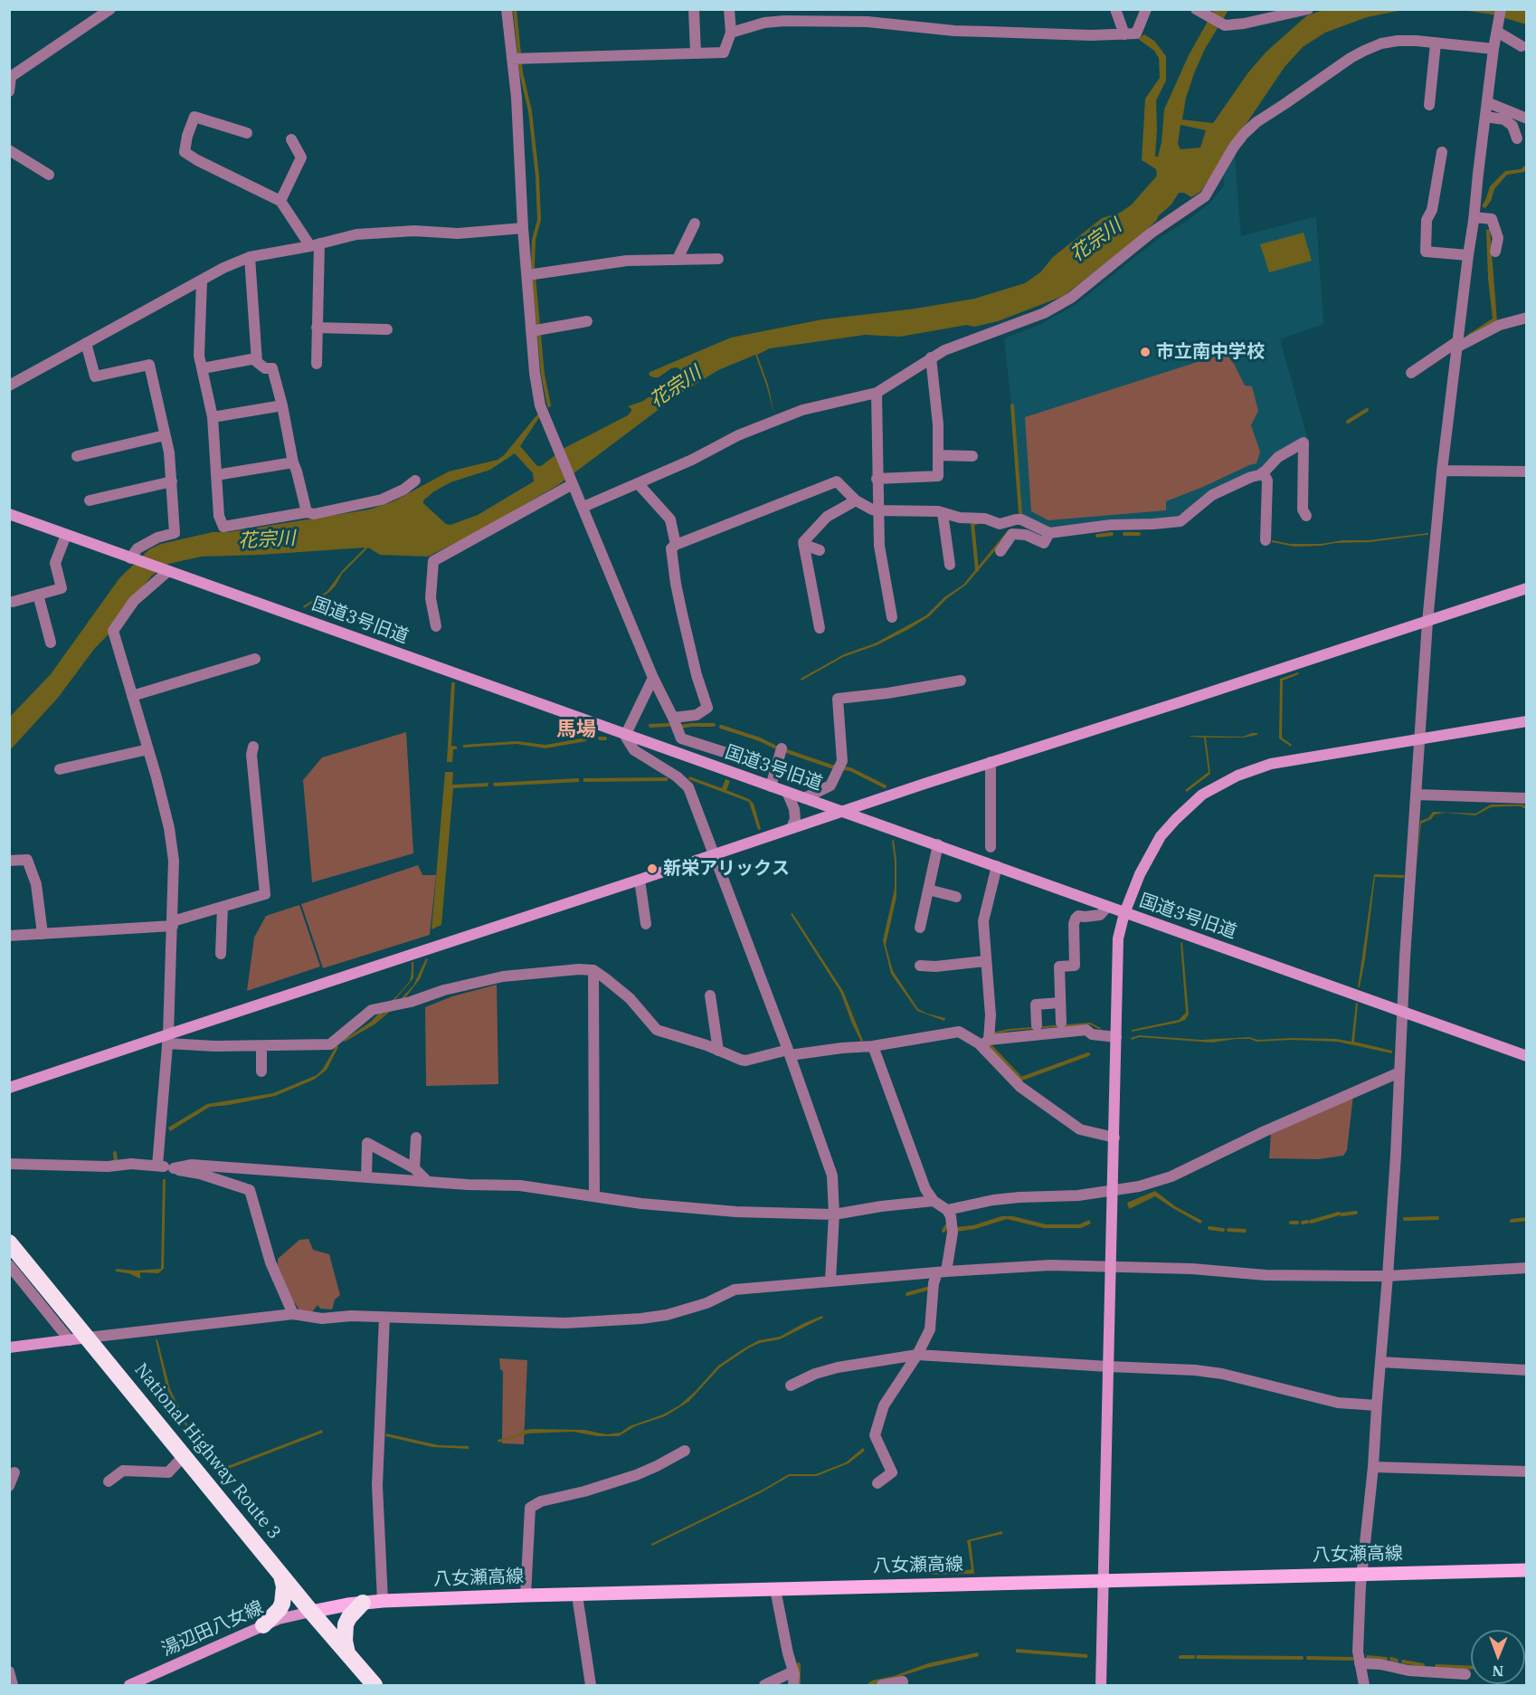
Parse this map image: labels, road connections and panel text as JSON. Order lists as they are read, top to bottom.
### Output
{
  "streets": {
    "highway": ["National Highway Route 3"],
    "main road": ["八女瀬高線"],
    "street": ["国道3号旧道", "湯辺田八女線"]
  },
  "crossings": [
    ["National Highway Route 3", "八女瀬高線"],
    ["National Highway Route 3", "湯辺田八女線"],
    ["八女瀬高線", "湯辺田八女線"]
  ],
  "districts": ["馬場"],
  "water": ["花宗川"],
  "places": ["市立南中学校", "新栄アリックス"],
  "north": "bottom"
}
